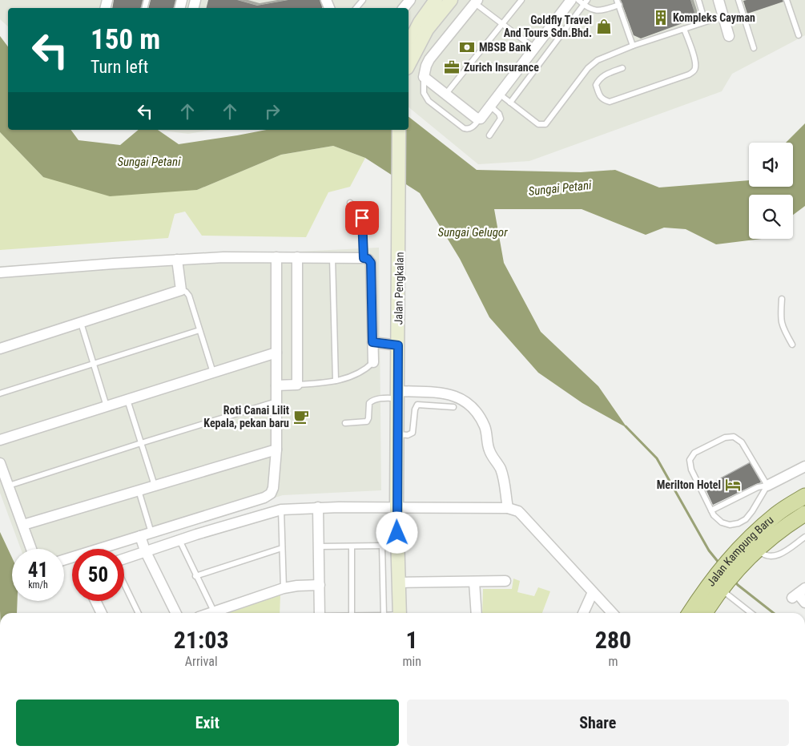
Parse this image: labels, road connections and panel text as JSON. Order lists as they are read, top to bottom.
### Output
{
  "streets": {
    "main road": ["Jalan Pengkalan", "Jalan Kampung Baru"]
  },
  "water": ["Sungai Petani", "Sungai Gelugor"],
  "places": {
    "building": ["Kompleks Cayman"],
    "shop": ["Goldfly Travel And Tours Sdn.Bhd."],
    "bank": ["MBSB Bank"],
    "office": ["Zurich Insurance"],
    "cafe": ["Roti Canai Lilit Kepala, pekan baru"],
    "hotel": ["Merilton Hotel"]
  },
  "page": {
    "turn": ["150 m", "Turn left"],
    "speed": "41 km/h",
    "limit": "50",
    "eta": [
      "21:03",
      "Arrival",
      "1",
      "min",
      "280",
      "m"
    ],
    "buttons": ["Exit", "Share"]
  }
}
